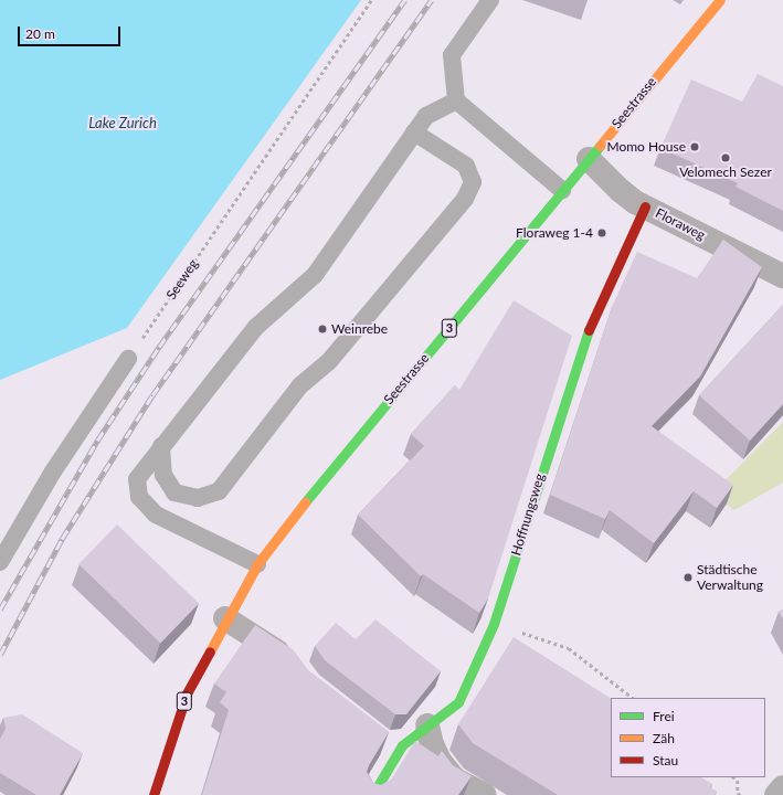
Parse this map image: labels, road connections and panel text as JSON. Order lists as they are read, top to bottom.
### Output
{
  "streets": {
    "main road": ["Seestrasse", "3", "Hoffnungsweg"],
    "street": ["Floraweg"],
    "path": ["Seeweg"]
  },
  "crossings": [
    ["Seestrasse", "Floraweg"],
    ["Floraweg", "Hoffnungsweg"]
  ],
  "water": ["Lake Zurich"],
  "places": [
    "Momo House",
    "Velomech Sezer",
    "Floraweg 1-4",
    "Weinrebe",
    "Städtische Verwaltung"
  ],
  "legend": ["Frei", "Zäh", "Stau"],
  "scale_bar": "20 m"
}
